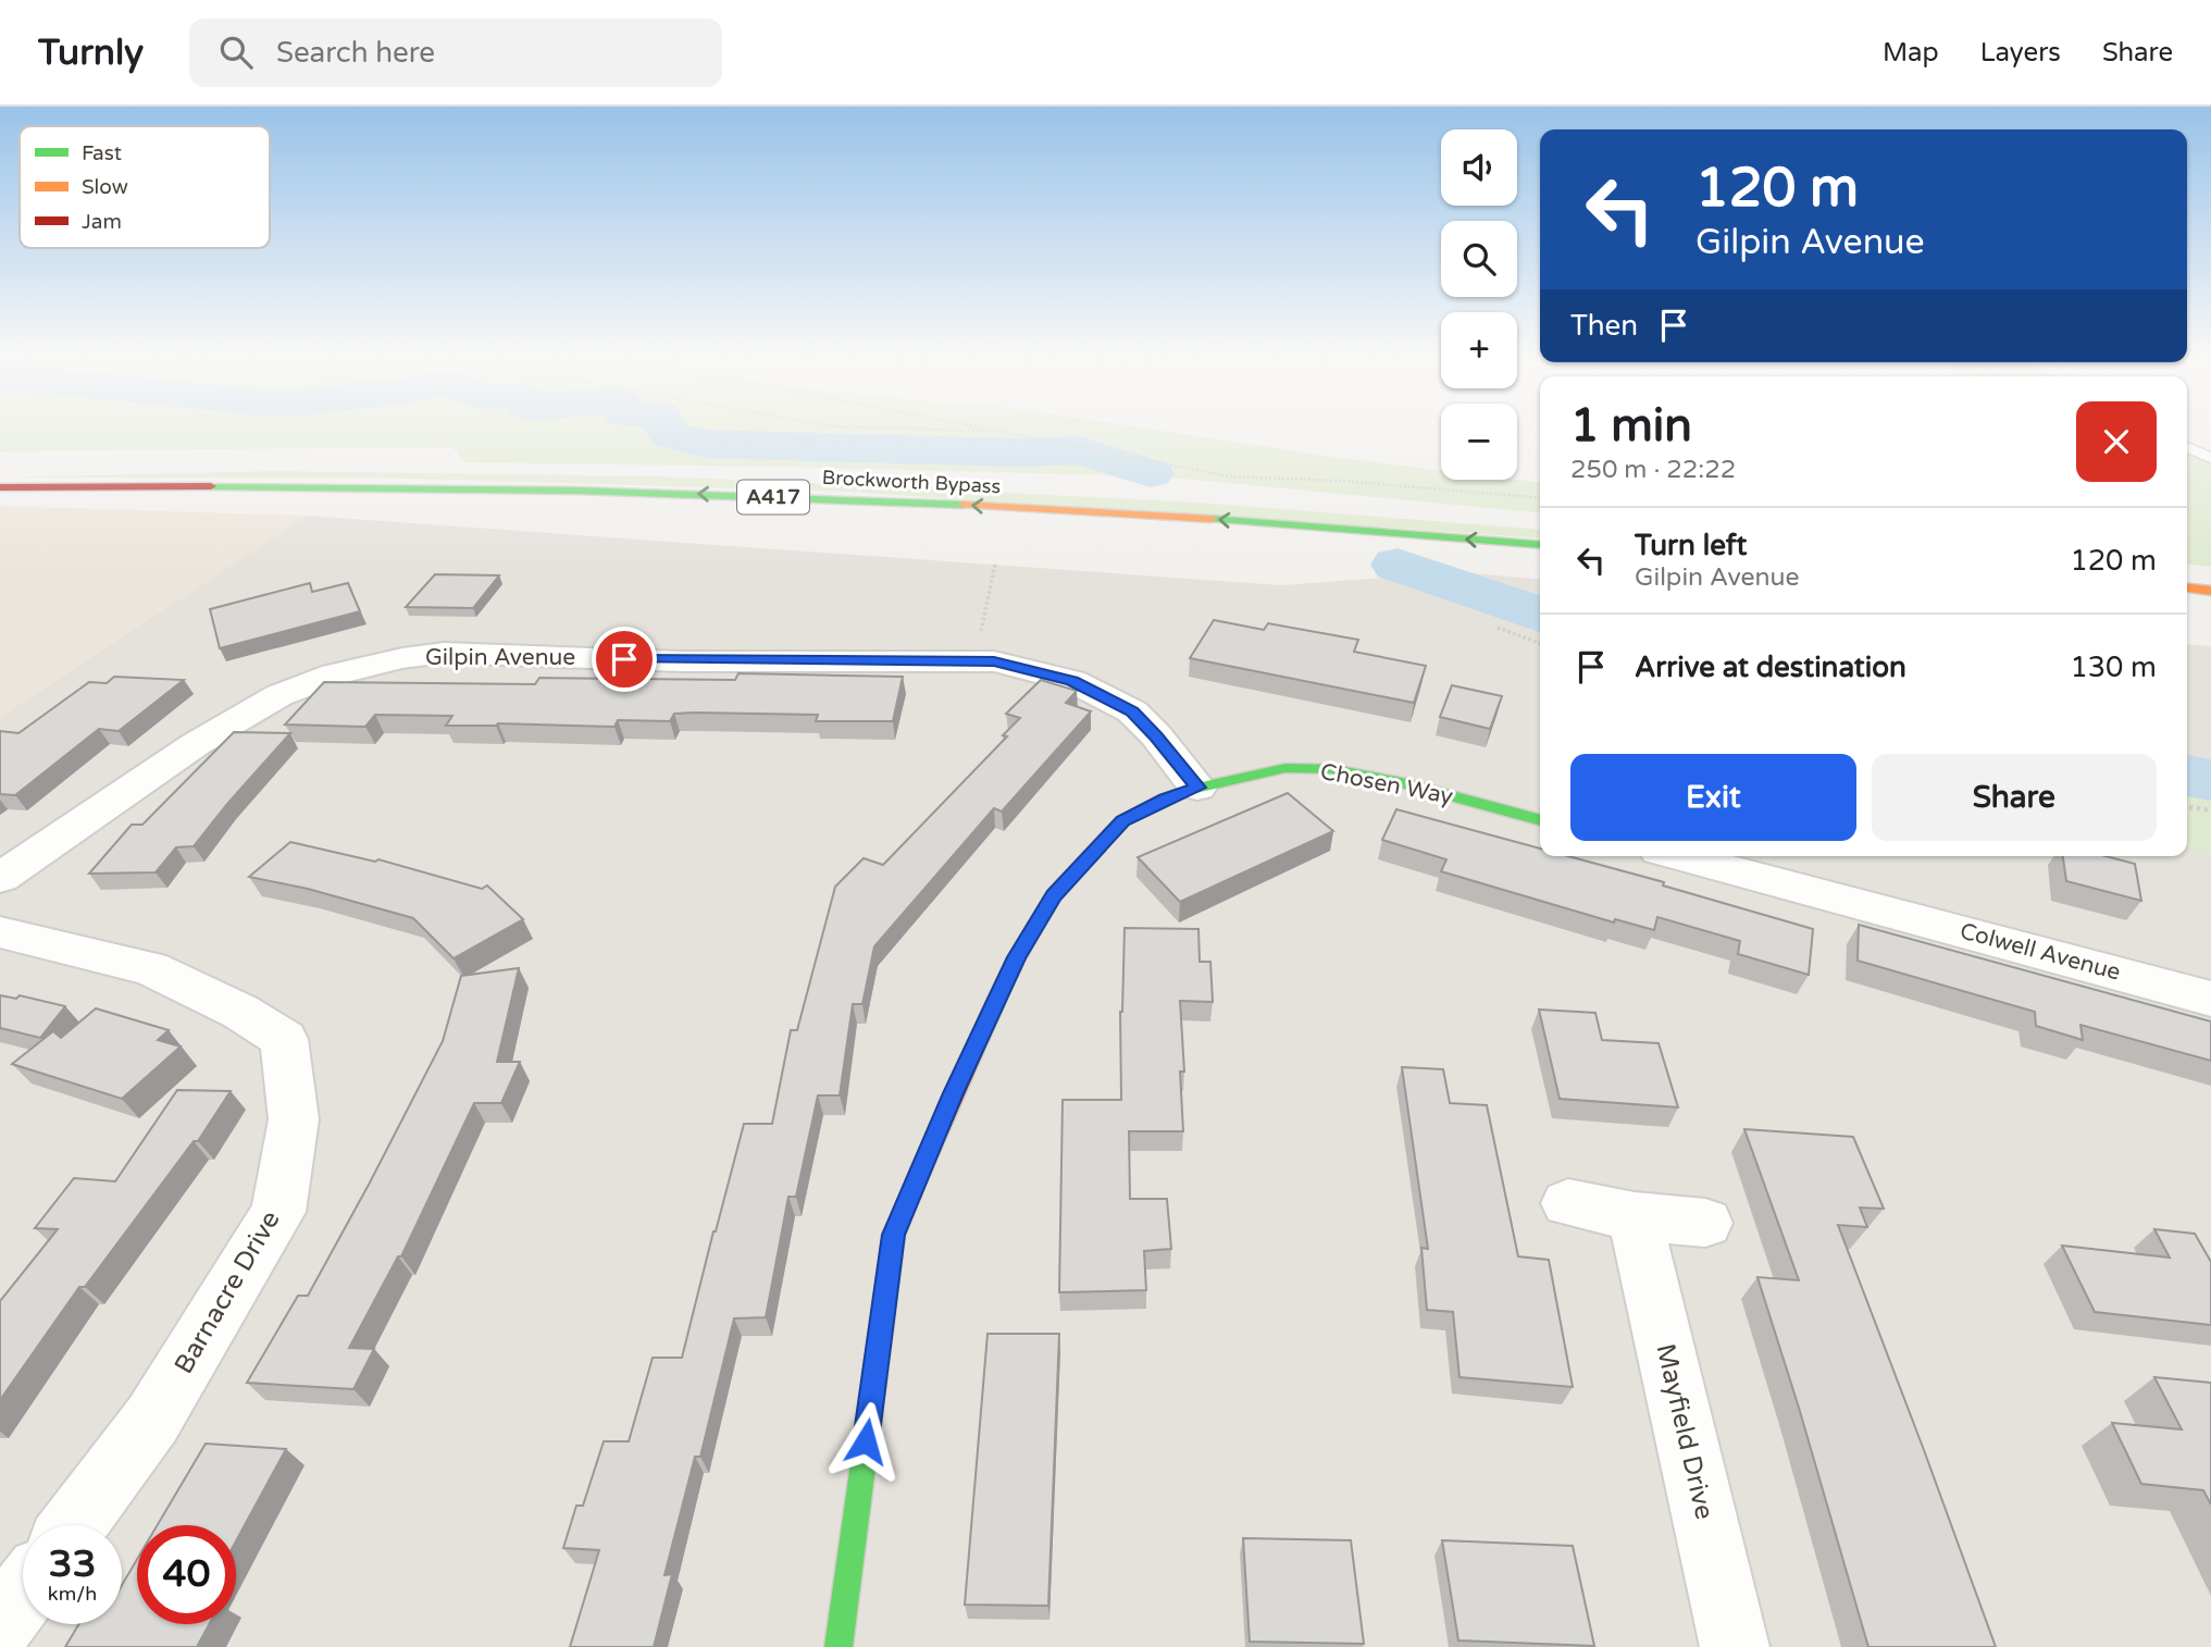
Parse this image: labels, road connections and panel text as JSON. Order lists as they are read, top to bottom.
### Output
{
  "streets": {
    "main road": ["Brockworth Bypass", "A417", "Chosen Way"],
    "street": [
      "Gilpin Avenue",
      "Colwell Avenue",
      "Barnacre Drive",
      "Mayfield Drive"
    ]
  },
  "crossings": [
    ["Gilpin Avenue", "Chosen Way"]
  ],
  "one_way": ["Brockworth Bypass"],
  "legend": ["Fast", "Slow", "Jam"],
  "page": {
    "header": "Turnly",
    "search": "Search here",
    "nav": ["Map", "Layers", "Share"],
    "map_buttons": ["+", "−"],
    "turn": ["120 m", "Gilpin Avenue"],
    "then": "Then",
    "heading": ["1 min", "250 m · 22:22"],
    "list": [
      {
        "name": "Turn left",
        "note": "Gilpin Avenue",
        "value": "120 m"
      },
      {
        "name": "Arrive at destination",
        "value": "130 m"
      }
    ],
    "buttons": ["Exit", "Share"],
    "speed": "33 km/h",
    "limit": "40"
  }
}
